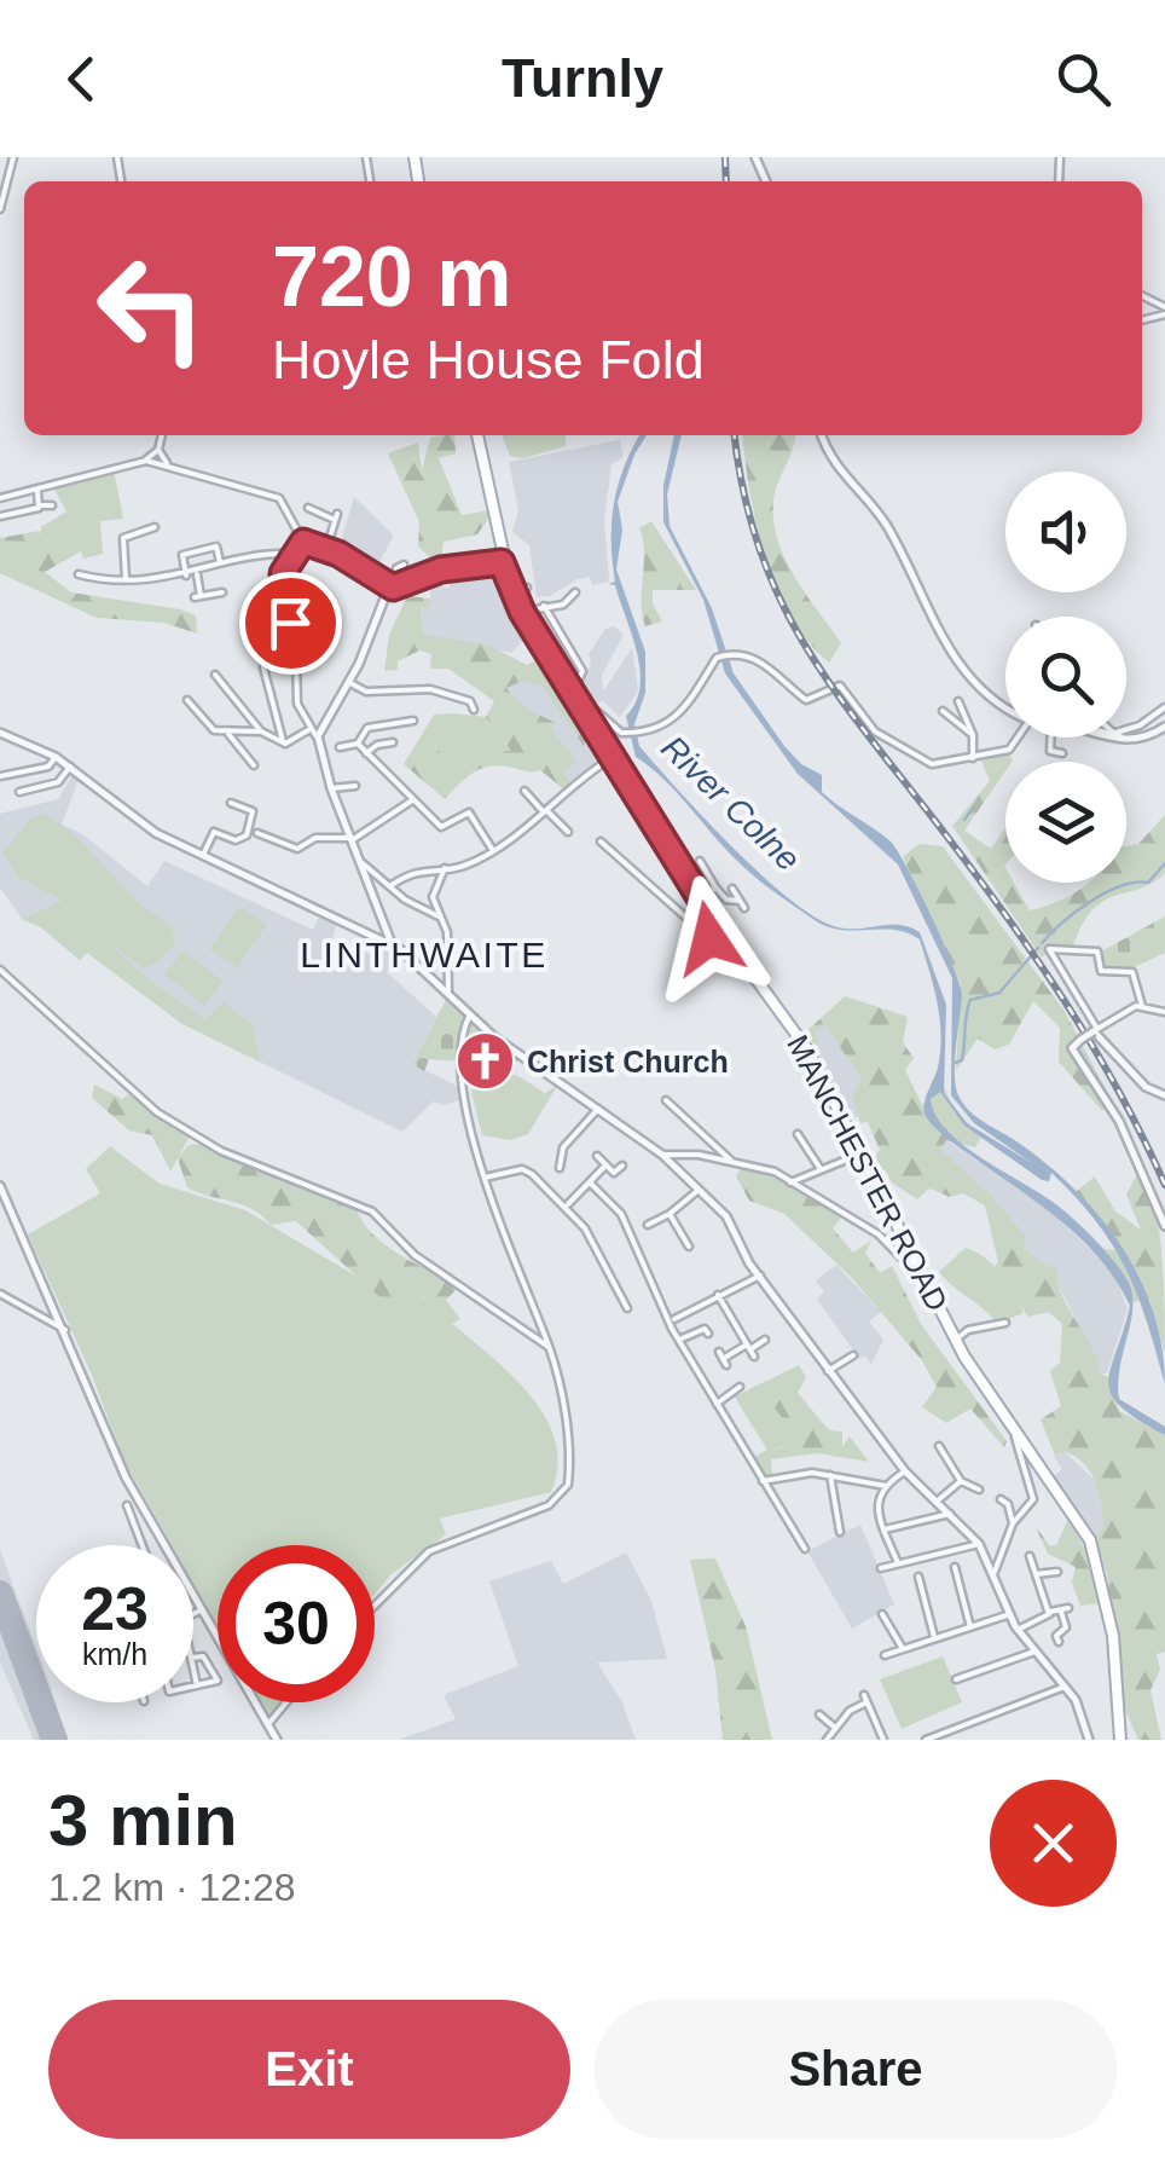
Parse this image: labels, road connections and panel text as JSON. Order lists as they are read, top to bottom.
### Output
{
  "streets": {
    "main road": ["MANCHESTER ROAD"]
  },
  "districts": ["LINTHWAITE"],
  "water": ["River Colne"],
  "places": {
    "church": ["Christ Church"]
  },
  "page": {
    "header": "Turnly",
    "turn": ["720 m", "Hoyle House Fold"],
    "speed": "23 km/h",
    "limit": "30",
    "heading": ["3 min", "1.2 km · 12:28"],
    "buttons": ["Exit", "Share"]
  }
}
